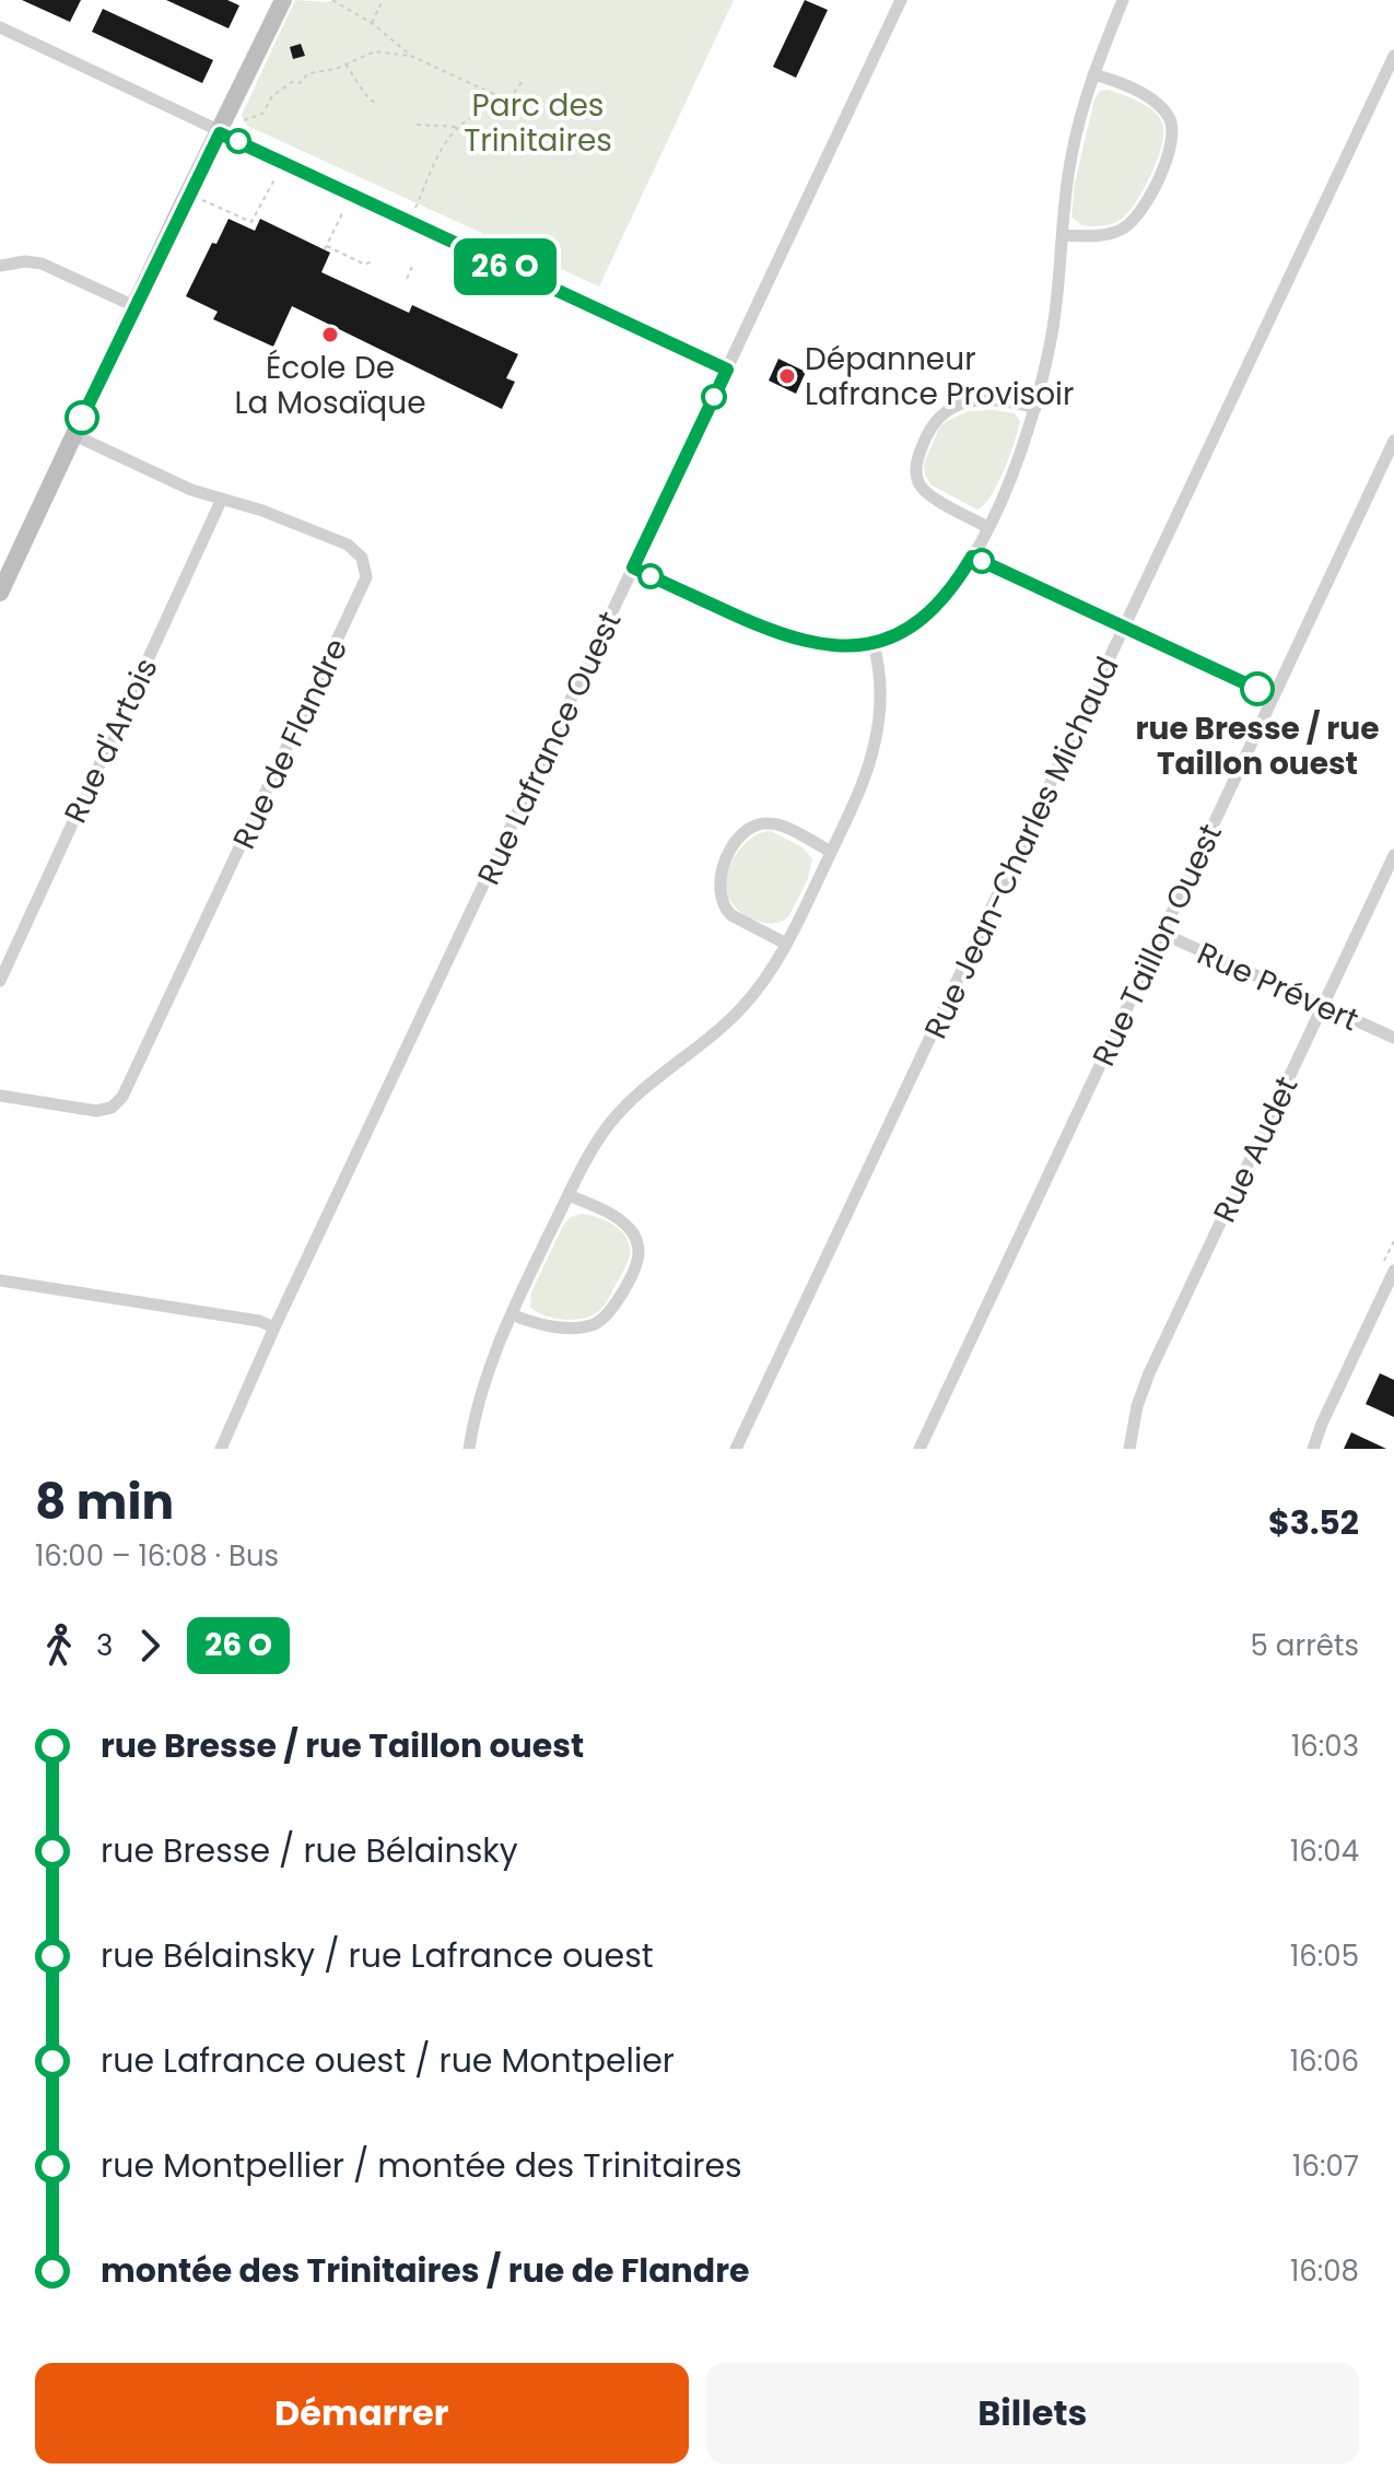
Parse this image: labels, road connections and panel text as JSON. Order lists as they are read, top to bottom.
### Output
{
  "streets": {
    "street": [
      "Rue d'Artois",
      "Rue de Flandre",
      "Rue Lafrance Ouest",
      "Rue Jean-Charles Michaud",
      "Rue Taillon Ouest",
      "Rue Prévert",
      "Rue Audet"
    ]
  },
  "crossings": [
    ["Rue d'Artois", "Rue de Flandre"],
    ["Rue Taillon Ouest", "Rue Prévert"],
    ["Rue Prévert", "Rue Audet"]
  ],
  "parks": ["Parc des Trinitaires"],
  "places": ["École De La Mosaïque", "Dépanneur Lafrance Provisoir", "rue Bresse / rue Taillon ouest"],
  "page": {
    "on_map": "26 O",
    "heading": ["8 min", "16:00 – 16:08 · Bus", "$3.52"],
    "legs": ["3", "26 O", "5 arrêts"],
    "list": [
      {
        "name": "rue Bresse / rue Taillon ouest",
        "value": "16:03"
      },
      {
        "name": "rue Bresse / rue Bélainsky",
        "value": "16:04"
      },
      {
        "name": "rue Bélainsky / rue Lafrance ouest",
        "value": "16:05"
      },
      {
        "name": "rue Lafrance ouest / rue Montpelier",
        "value": "16:06"
      },
      {
        "name": "rue Montpellier / montée des Trinitaires",
        "value": "16:07"
      },
      {
        "name": "montée des Trinitaires / rue de Flandre",
        "value": "16:08"
      }
    ],
    "buttons": ["Démarrer", "Billets"]
  }
}
